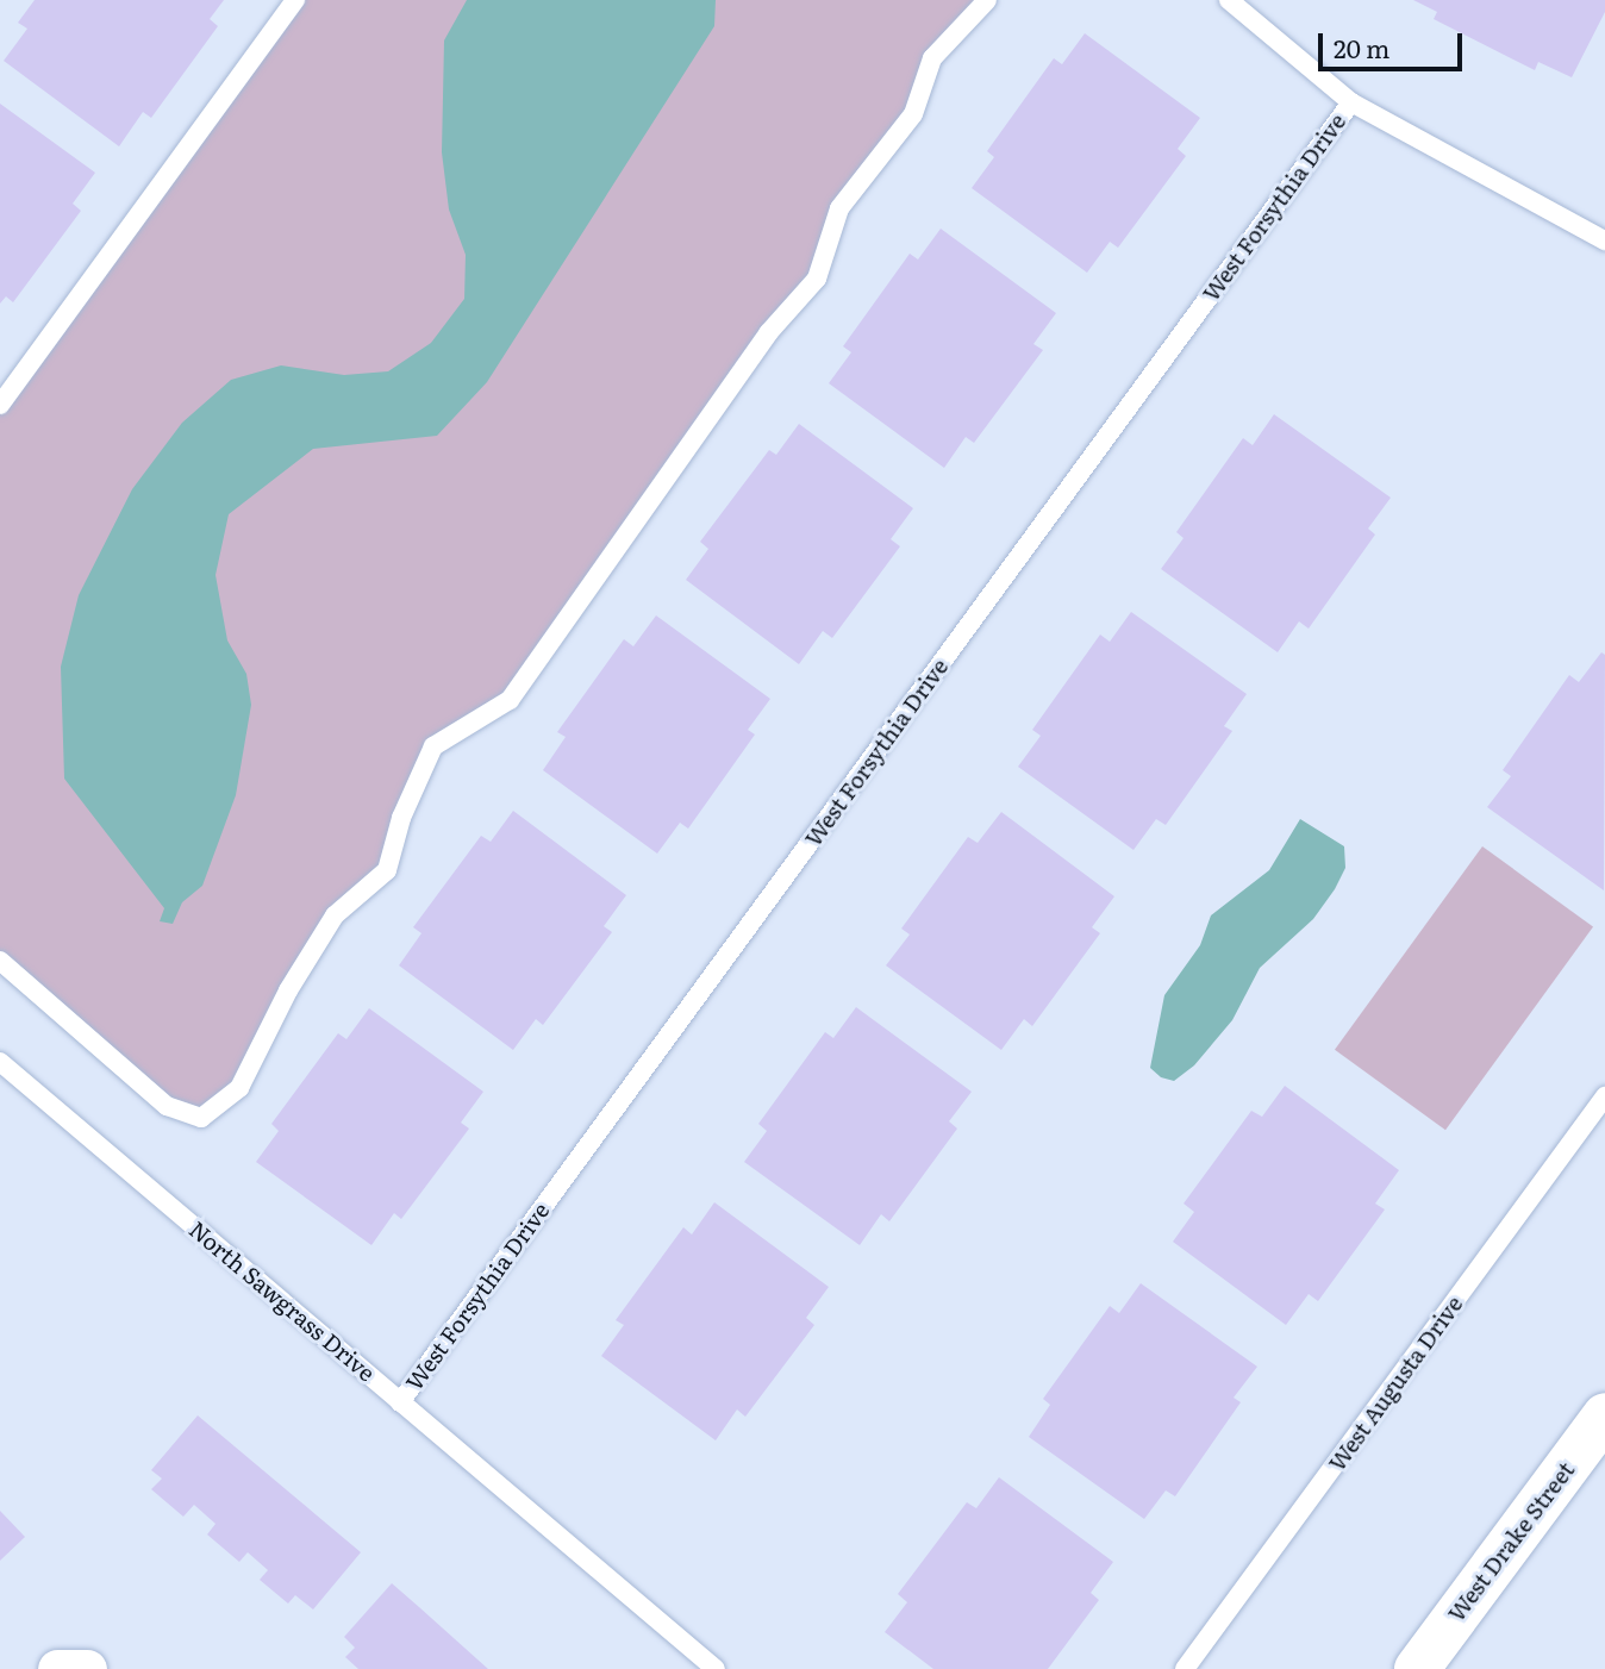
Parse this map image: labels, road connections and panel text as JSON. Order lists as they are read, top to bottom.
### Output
{
  "streets": {
    "street": ["West Drake Street"],
    "lane": ["West Forsythia Drive", "North Sawgrass Drive", "West Augusta Drive"]
  },
  "crossings": [
    ["West Forsythia Drive", "North Sawgrass Drive"]
  ],
  "scale_bar": "20 m"
}
